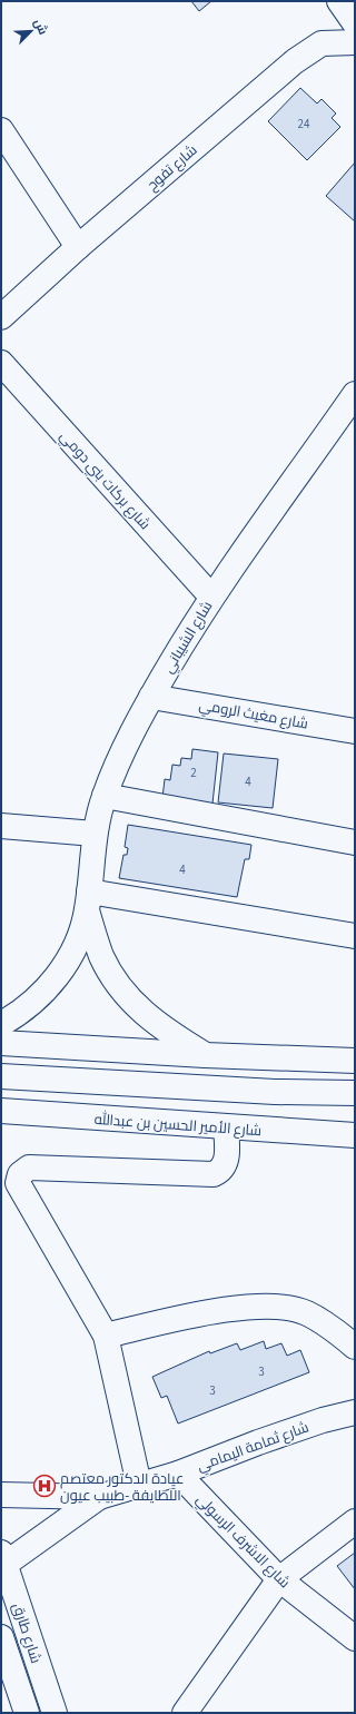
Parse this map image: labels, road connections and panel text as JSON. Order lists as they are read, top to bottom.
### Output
{
  "streets": {
    "street": [
      "شارع تفوح",
      "شارع بركات بني دومي",
      "شارع الشيباني",
      "شارع مغيث الرومي",
      "شارع الأمير الحسين بن عبدالله",
      "شارع ثمامة اليمامي",
      "شارع الاشرف الرسولي",
      "شارع طارق"
    ]
  },
  "crossings": [
    ["شارع بركات بني دومي", "شارع الشيباني"],
    ["شارع الشيباني", "شارع مغيث الرومي"],
    ["شارع ثمامة اليمامي", "شارع الاشرف الرسولي"],
    ["شارع ثمامة اليمامي", "شارع طارق"]
  ],
  "places": {
    "hospital": ["عيادة الدكتور معتصم اللطايفة -طبيب عيون"]
  },
  "house_numbers": [
    "24",
    "2",
    "4",
    "4",
    "3",
    "3"
  ],
  "north": "top right"
}
